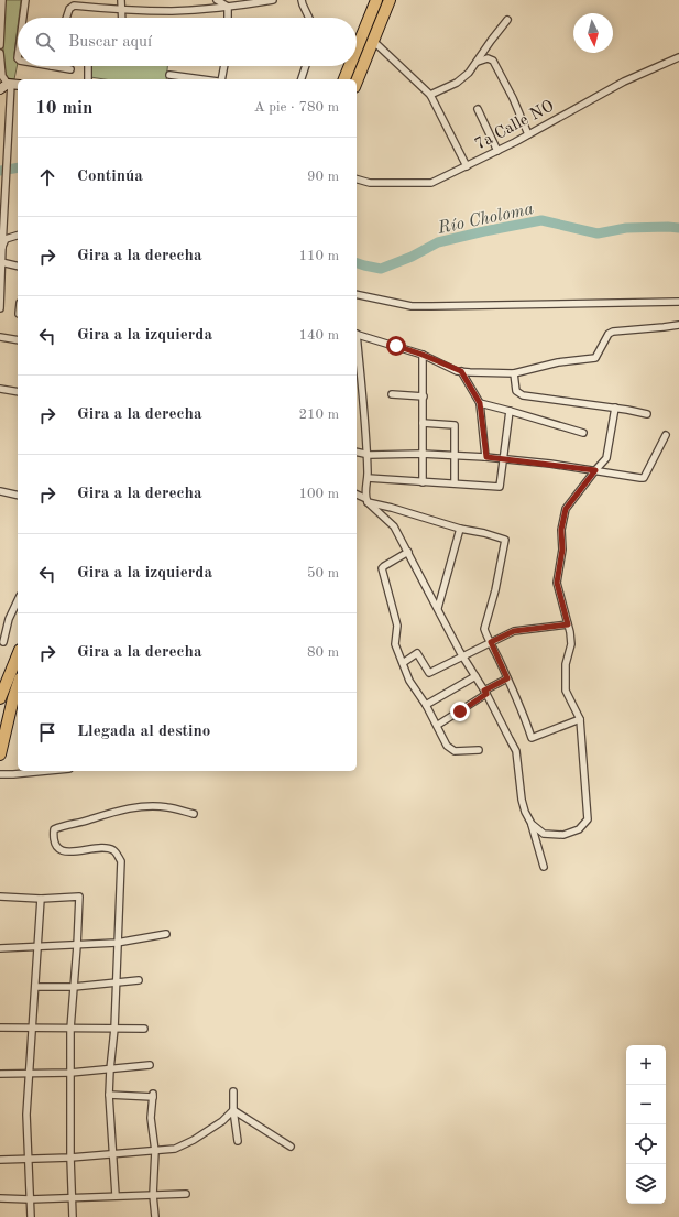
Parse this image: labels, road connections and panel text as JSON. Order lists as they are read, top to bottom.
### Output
{
  "streets": {
    "street": ["7a Calle NO"]
  },
  "water": ["Río Choloma"],
  "north": "bottom",
  "page": {
    "search": "Buscar aquí",
    "heading": ["10 min", "A pie · 780 m"],
    "list": [
      ["Continúa", "90 m"],
      ["Gira a la derecha", "110 m"],
      ["Gira a la izquierda", "140 m"],
      ["Gira a la derecha", "210 m"],
      ["Gira a la derecha", "100 m"],
      ["Gira a la izquierda", "50 m"],
      ["Gira a la derecha", "80 m"],
      "Llegada al destino"
    ],
    "map_buttons": ["+", "−"]
  }
}
